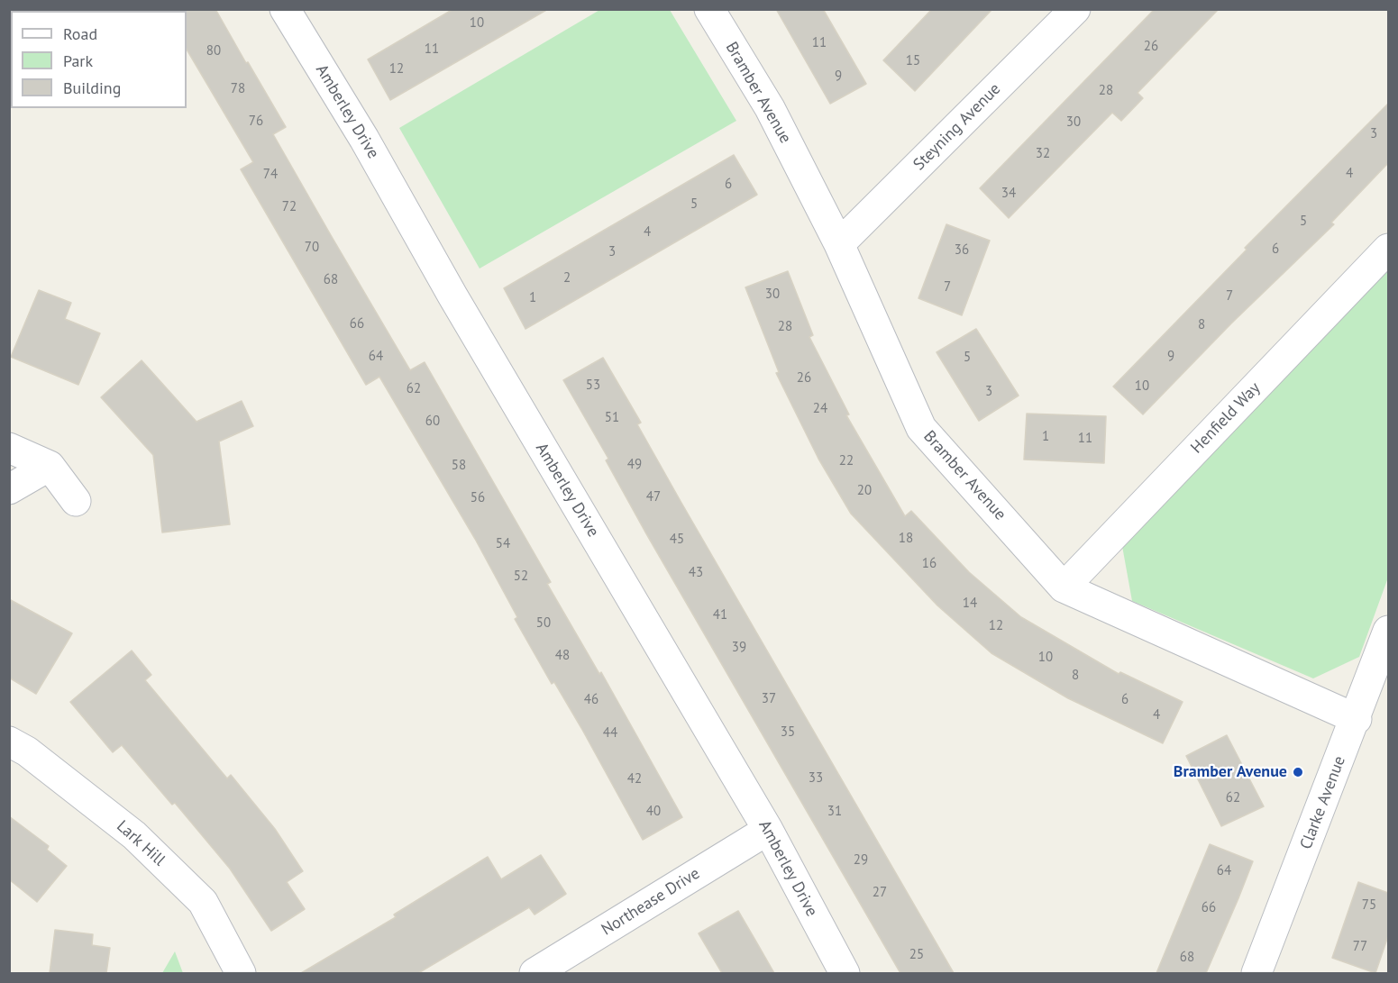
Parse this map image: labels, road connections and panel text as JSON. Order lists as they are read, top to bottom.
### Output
{
  "streets": {
    "street": [
      "Bramber Avenue",
      "Amberley Drive",
      "Steyning Avenue",
      "Henfield Way",
      "Clarke Avenue",
      "Lark Hill",
      "Northease Drive"
    ]
  },
  "crossings": [
    ["Bramber Avenue", "Steyning Avenue"],
    ["Bramber Avenue", "Henfield Way"],
    ["Bramber Avenue", "Clarke Avenue"],
    ["Amberley Drive", "Northease Drive"]
  ],
  "places": ["Bramber Avenue"],
  "house_numbers": [
    "10",
    "11",
    "26",
    "11",
    "80",
    "15",
    "12",
    "9",
    "78",
    "28",
    "76",
    "30",
    "3",
    "32",
    "4",
    "74",
    "6",
    "34",
    "5",
    "72",
    "5",
    "4",
    "70",
    "6",
    "36",
    "3",
    "2",
    "68",
    "7",
    "30",
    "7",
    "1",
    "66",
    "8",
    "28",
    "64",
    "9",
    "5",
    "26",
    "53",
    "10",
    "62",
    "3",
    "24",
    "51",
    "60",
    "1",
    "11",
    "22",
    "49",
    "58",
    "20",
    "47",
    "56",
    "18",
    "45",
    "54",
    "16",
    "43",
    "52",
    "14",
    "41",
    "50",
    "12",
    "39",
    "48",
    "10",
    "8",
    "37",
    "46",
    "6",
    "4",
    "35",
    "44",
    "33",
    "42",
    "62",
    "40",
    "31",
    "29",
    "64",
    "27",
    "75",
    "66",
    "77",
    "25",
    "68"
  ],
  "legend": ["Road", "Park", "Building"]
}
